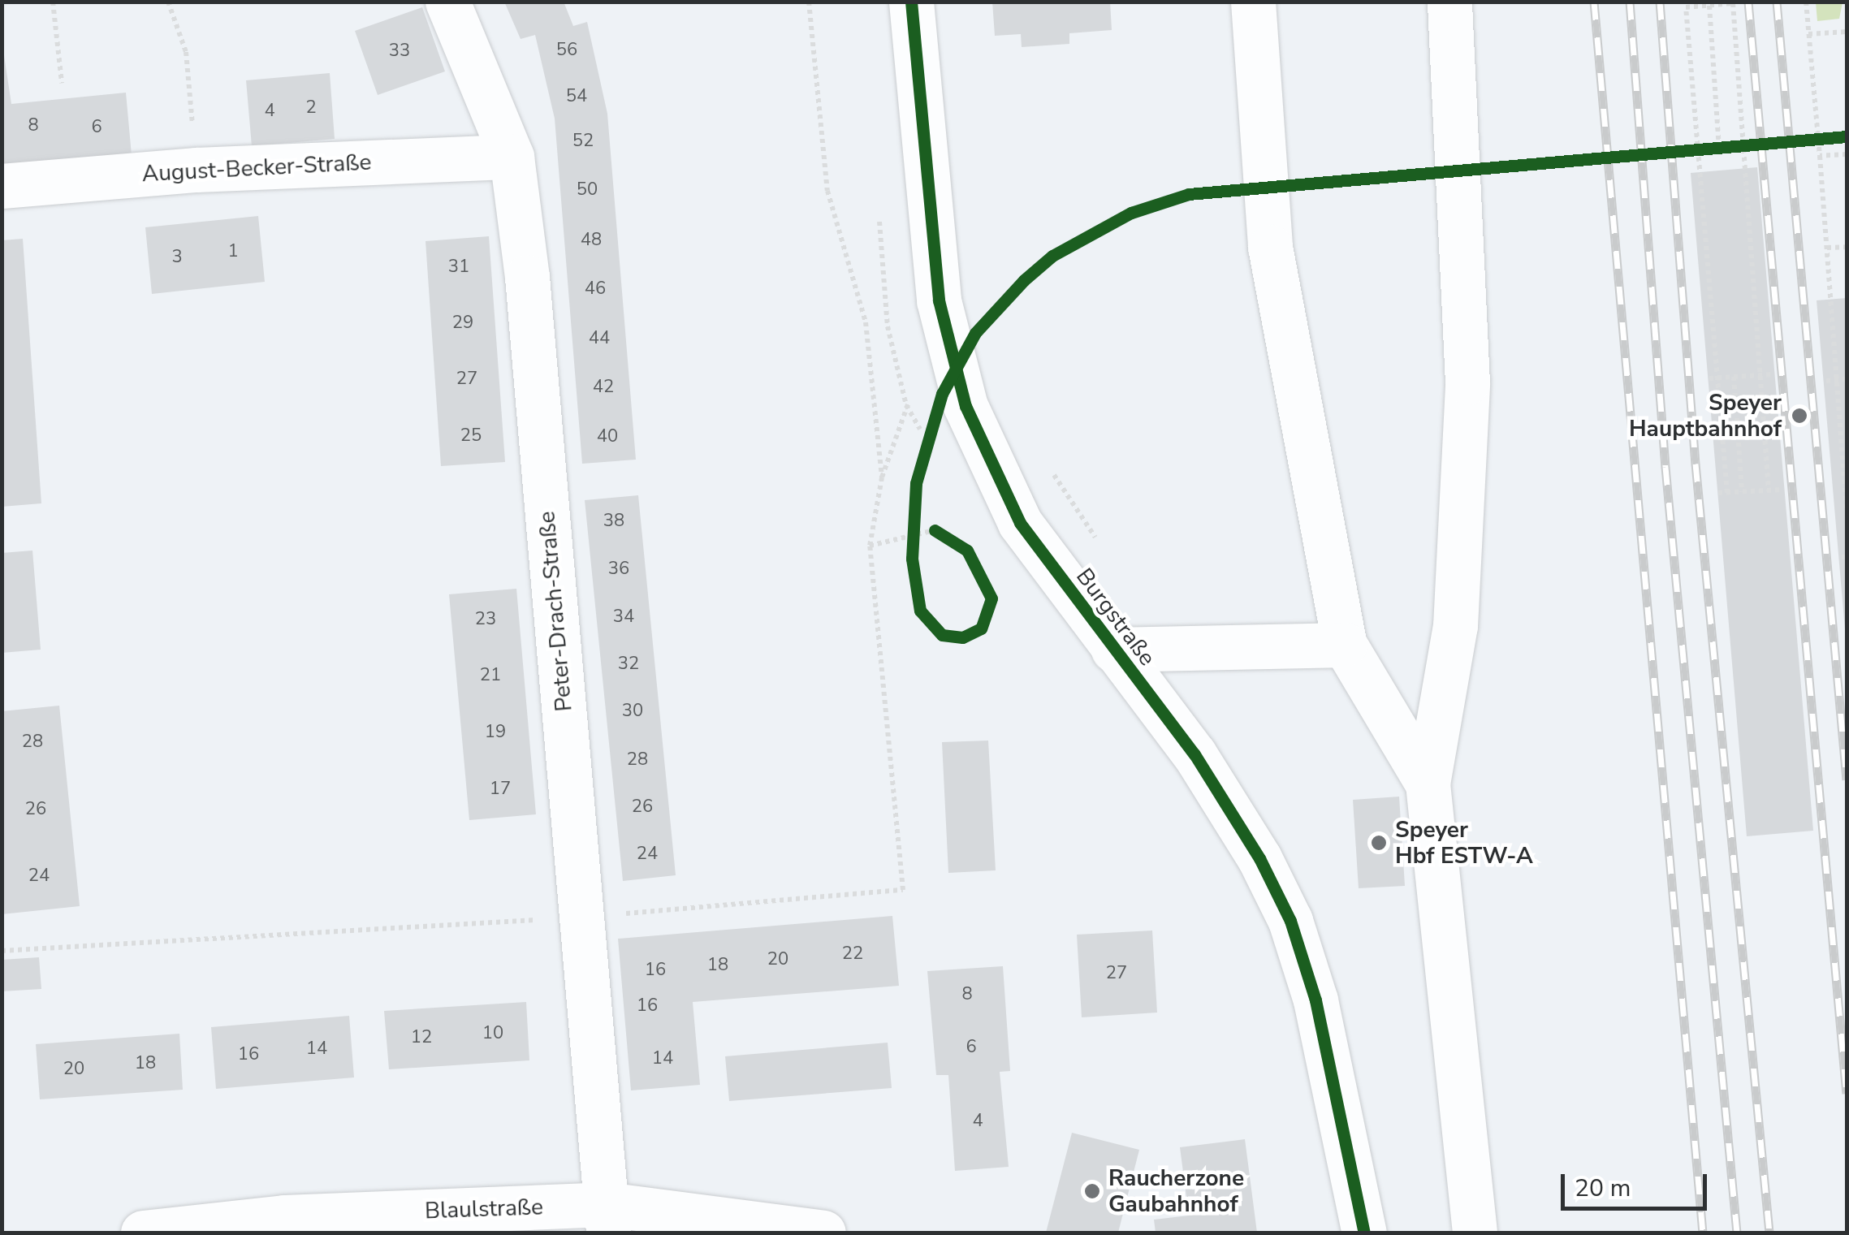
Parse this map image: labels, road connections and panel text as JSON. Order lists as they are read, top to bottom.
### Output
{
  "streets": {
    "street": [
      "August-Becker-Straße",
      "Peter-Drach-Straße",
      "Burgstraße",
      "Blaulstraße"
    ]
  },
  "crossings": [
    ["August-Becker-Straße", "Peter-Drach-Straße"],
    ["Peter-Drach-Straße", "Blaulstraße"]
  ],
  "places": ["Speyer Hauptbahnhof", "Speyer Hbf ESTW-A", "Raucherzone Gaubahnhof"],
  "house_numbers": [
    "56",
    "33",
    "54",
    "2",
    "4",
    "8",
    "6",
    "52",
    "50",
    "48",
    "1",
    "3",
    "31",
    "46",
    "29",
    "44",
    "27",
    "42",
    "25",
    "40",
    "38",
    "36",
    "34",
    "23",
    "32",
    "21",
    "30",
    "19",
    "28",
    "28",
    "17",
    "26",
    "26",
    "24",
    "24",
    "22",
    "20",
    "18",
    "16",
    "27",
    "8",
    "16",
    "10",
    "12",
    "6",
    "14",
    "16",
    "14",
    "18",
    "20",
    "4"
  ],
  "scale_bar": "20 m"
}
